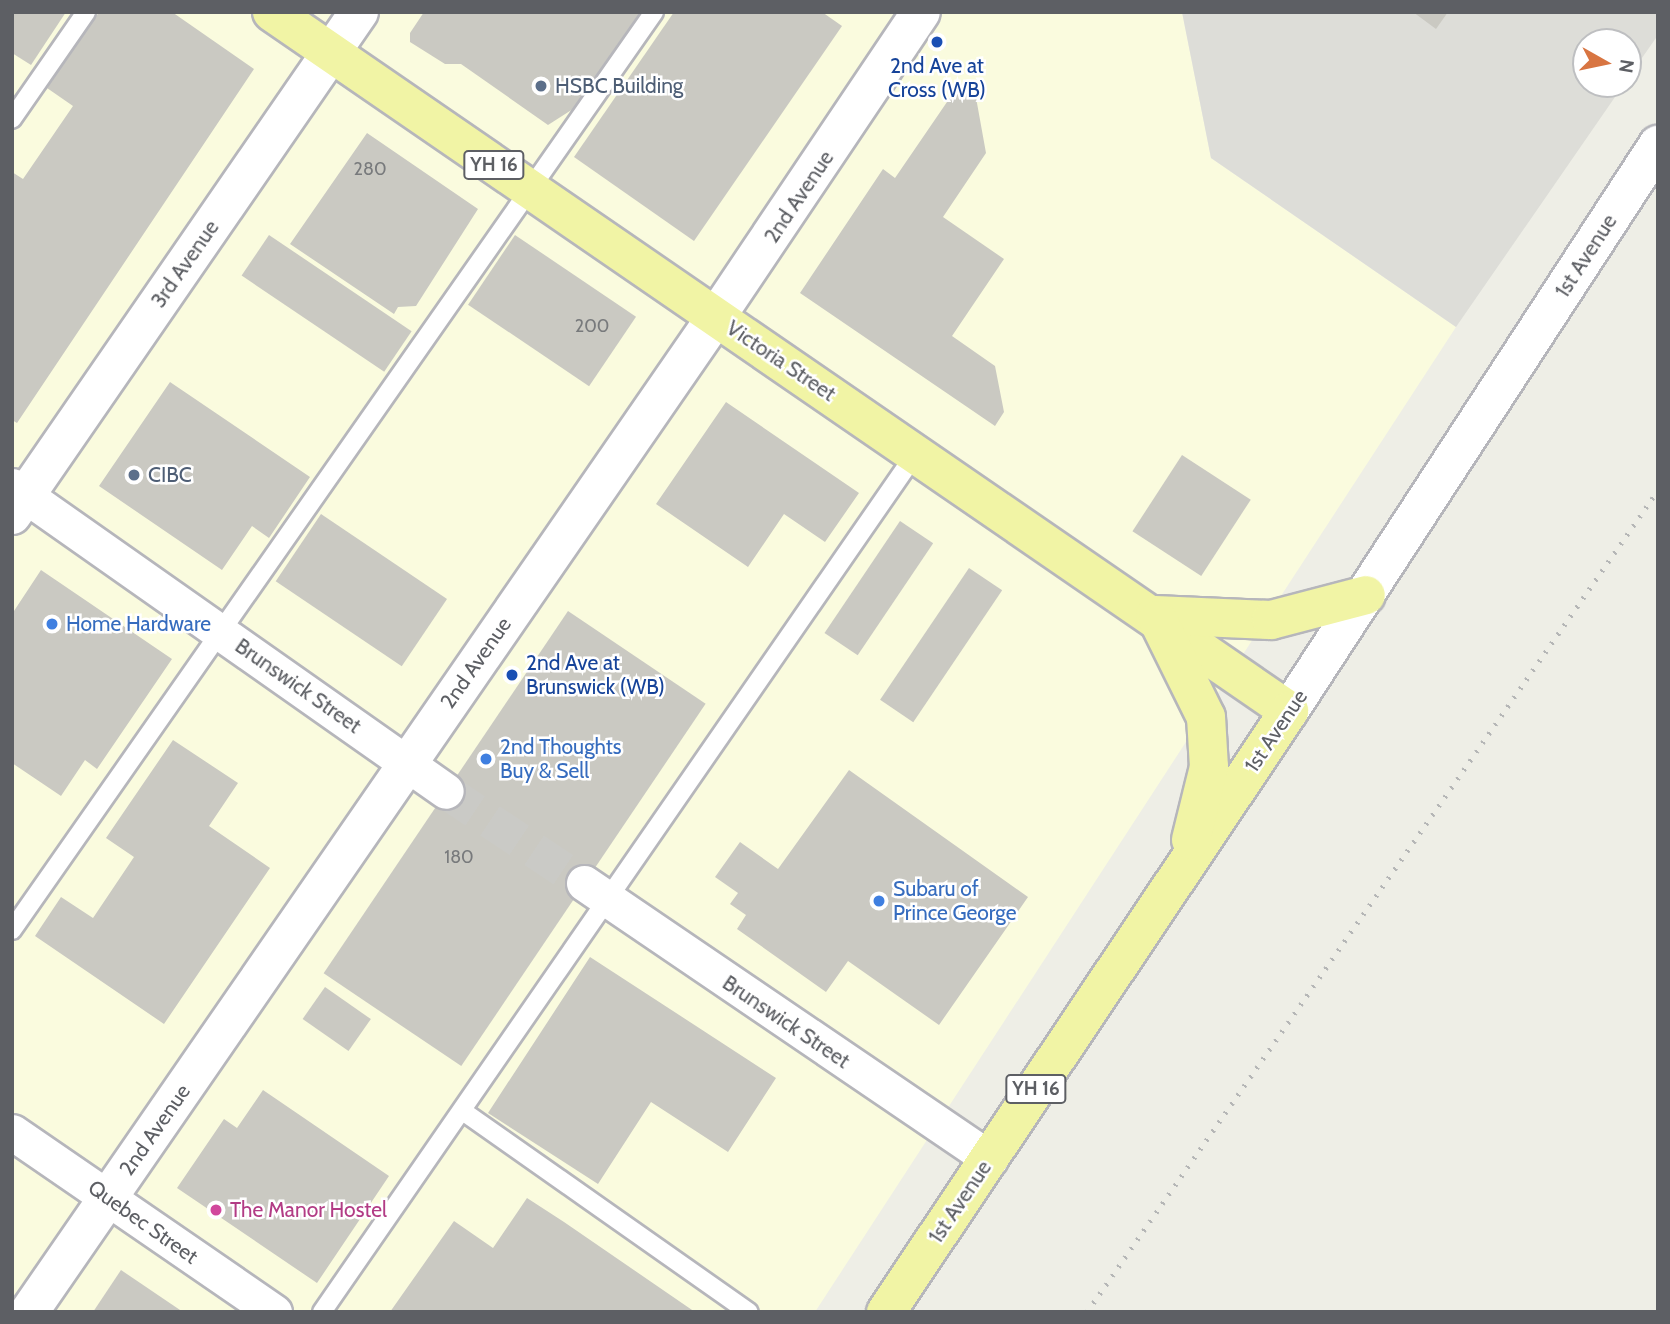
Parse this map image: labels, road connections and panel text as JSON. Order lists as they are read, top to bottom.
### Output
{
  "streets": {
    "highway": ["YH 16", "1st Avenue", "Victoria Street"],
    "main road": ["2nd Avenue", "3rd Avenue"],
    "street": ["Brunswick Street", "Quebec Street"]
  },
  "crossings": [
    ["2nd Avenue", "Victoria Street"],
    ["2nd Avenue", "Brunswick Street"],
    ["2nd Avenue", "Quebec Street"],
    ["1st Avenue", "Victoria Street"],
    ["1st Avenue", "Brunswick Street"],
    ["3rd Avenue", "Victoria Street"],
    ["3rd Avenue", "Brunswick Street"]
  ],
  "places": [
    "2nd Ave at Cross (WB)",
    "HSBC Building",
    "CIBC",
    "Home Hardware",
    "2nd Ave at Brunswick (WB)",
    "2nd Thoughts Buy & Sell",
    "Subaru of Prince George",
    "The Manor Hostel"
  ],
  "house_numbers": ["280", "200", "180"],
  "north": "right"
}
